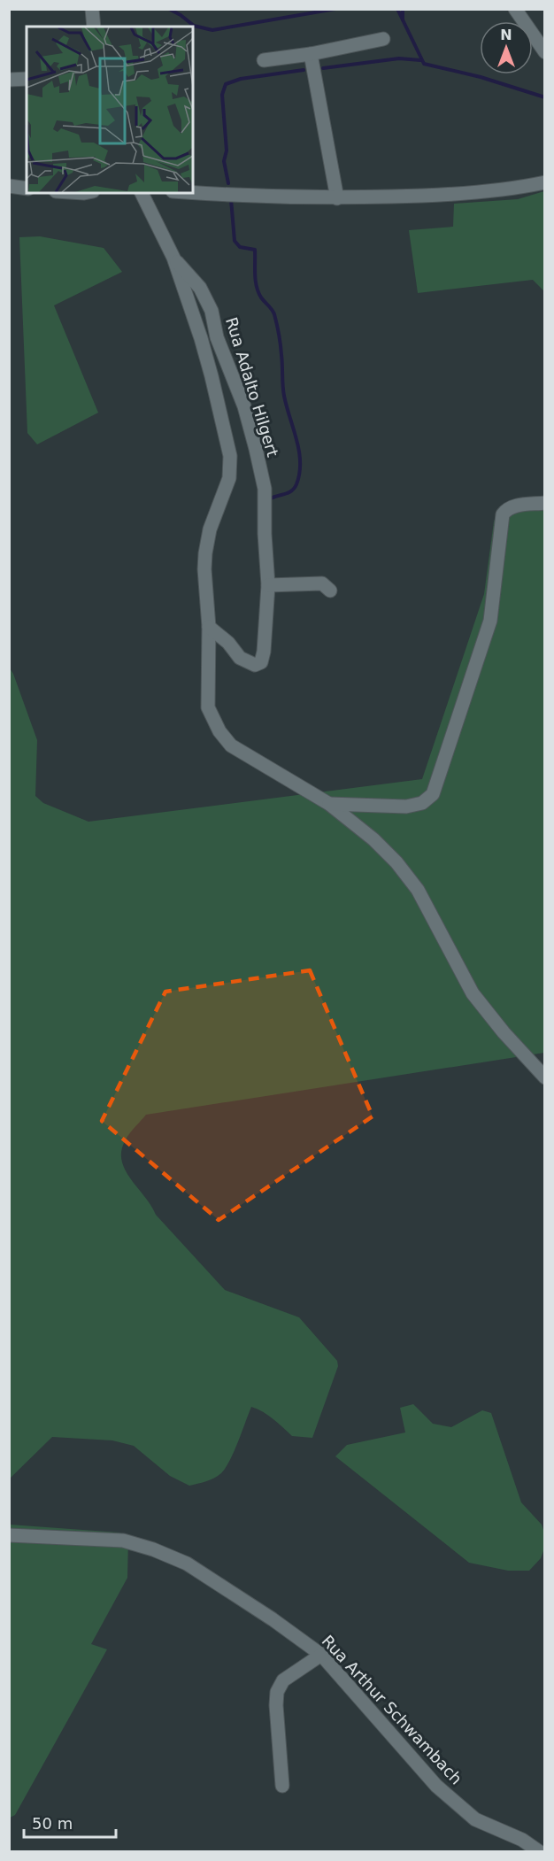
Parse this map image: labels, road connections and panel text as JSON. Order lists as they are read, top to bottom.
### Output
{
  "streets": {
    "street": ["Rua Adalto Hilgert", "Rua Arthur Schwambach"]
  },
  "scale_bar": "50 m",
  "north": "top"
}
